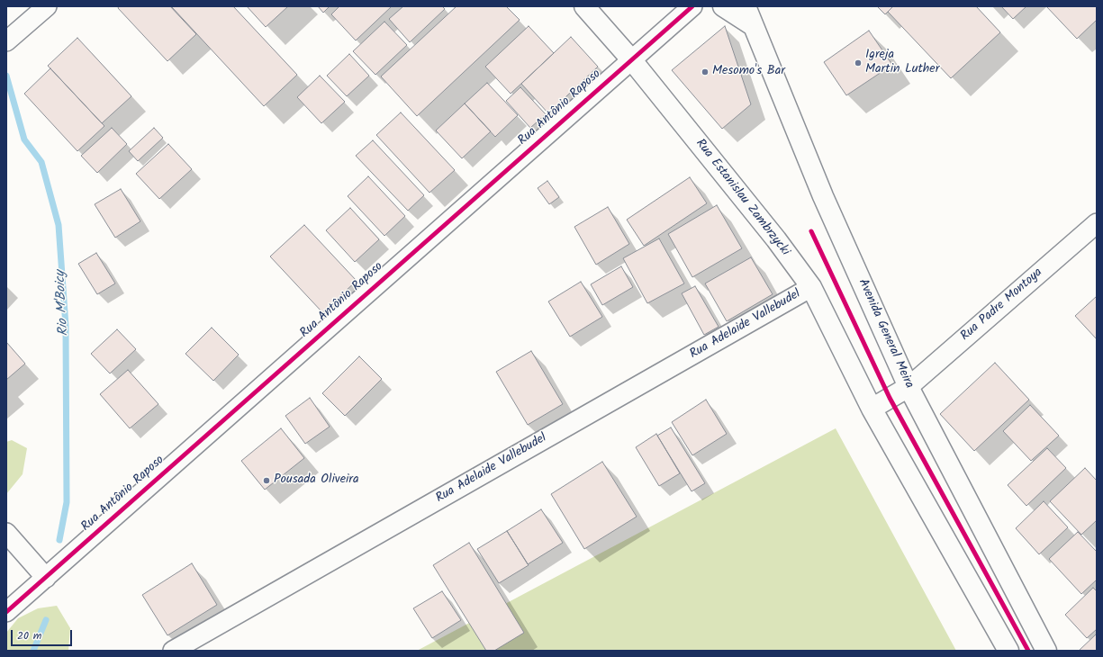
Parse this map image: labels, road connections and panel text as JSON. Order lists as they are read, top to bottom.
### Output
{
  "streets": {
    "main road": ["Rua Estanislau Zambrzycki", "Avenida General Meira"],
    "street": ["Rua Antônio Raposo", "Rua Padre Montoya", "Rua Adelaide Vallebudel"]
  },
  "crossings": [
    ["Rua Antônio Raposo", "Rua Estanislau Zambrzycki"],
    ["Rua Estanislau Zambrzycki", "Rua Adelaide Vallebudel"],
    ["Rua Padre Montoya", "Avenida General Meira"]
  ],
  "water": ["Rio M'Boicy"],
  "places": ["Igreja Martin Luther", "Mesomo's Bar", "Pousada Oliveira"],
  "scale_bar": "20 m"
}
